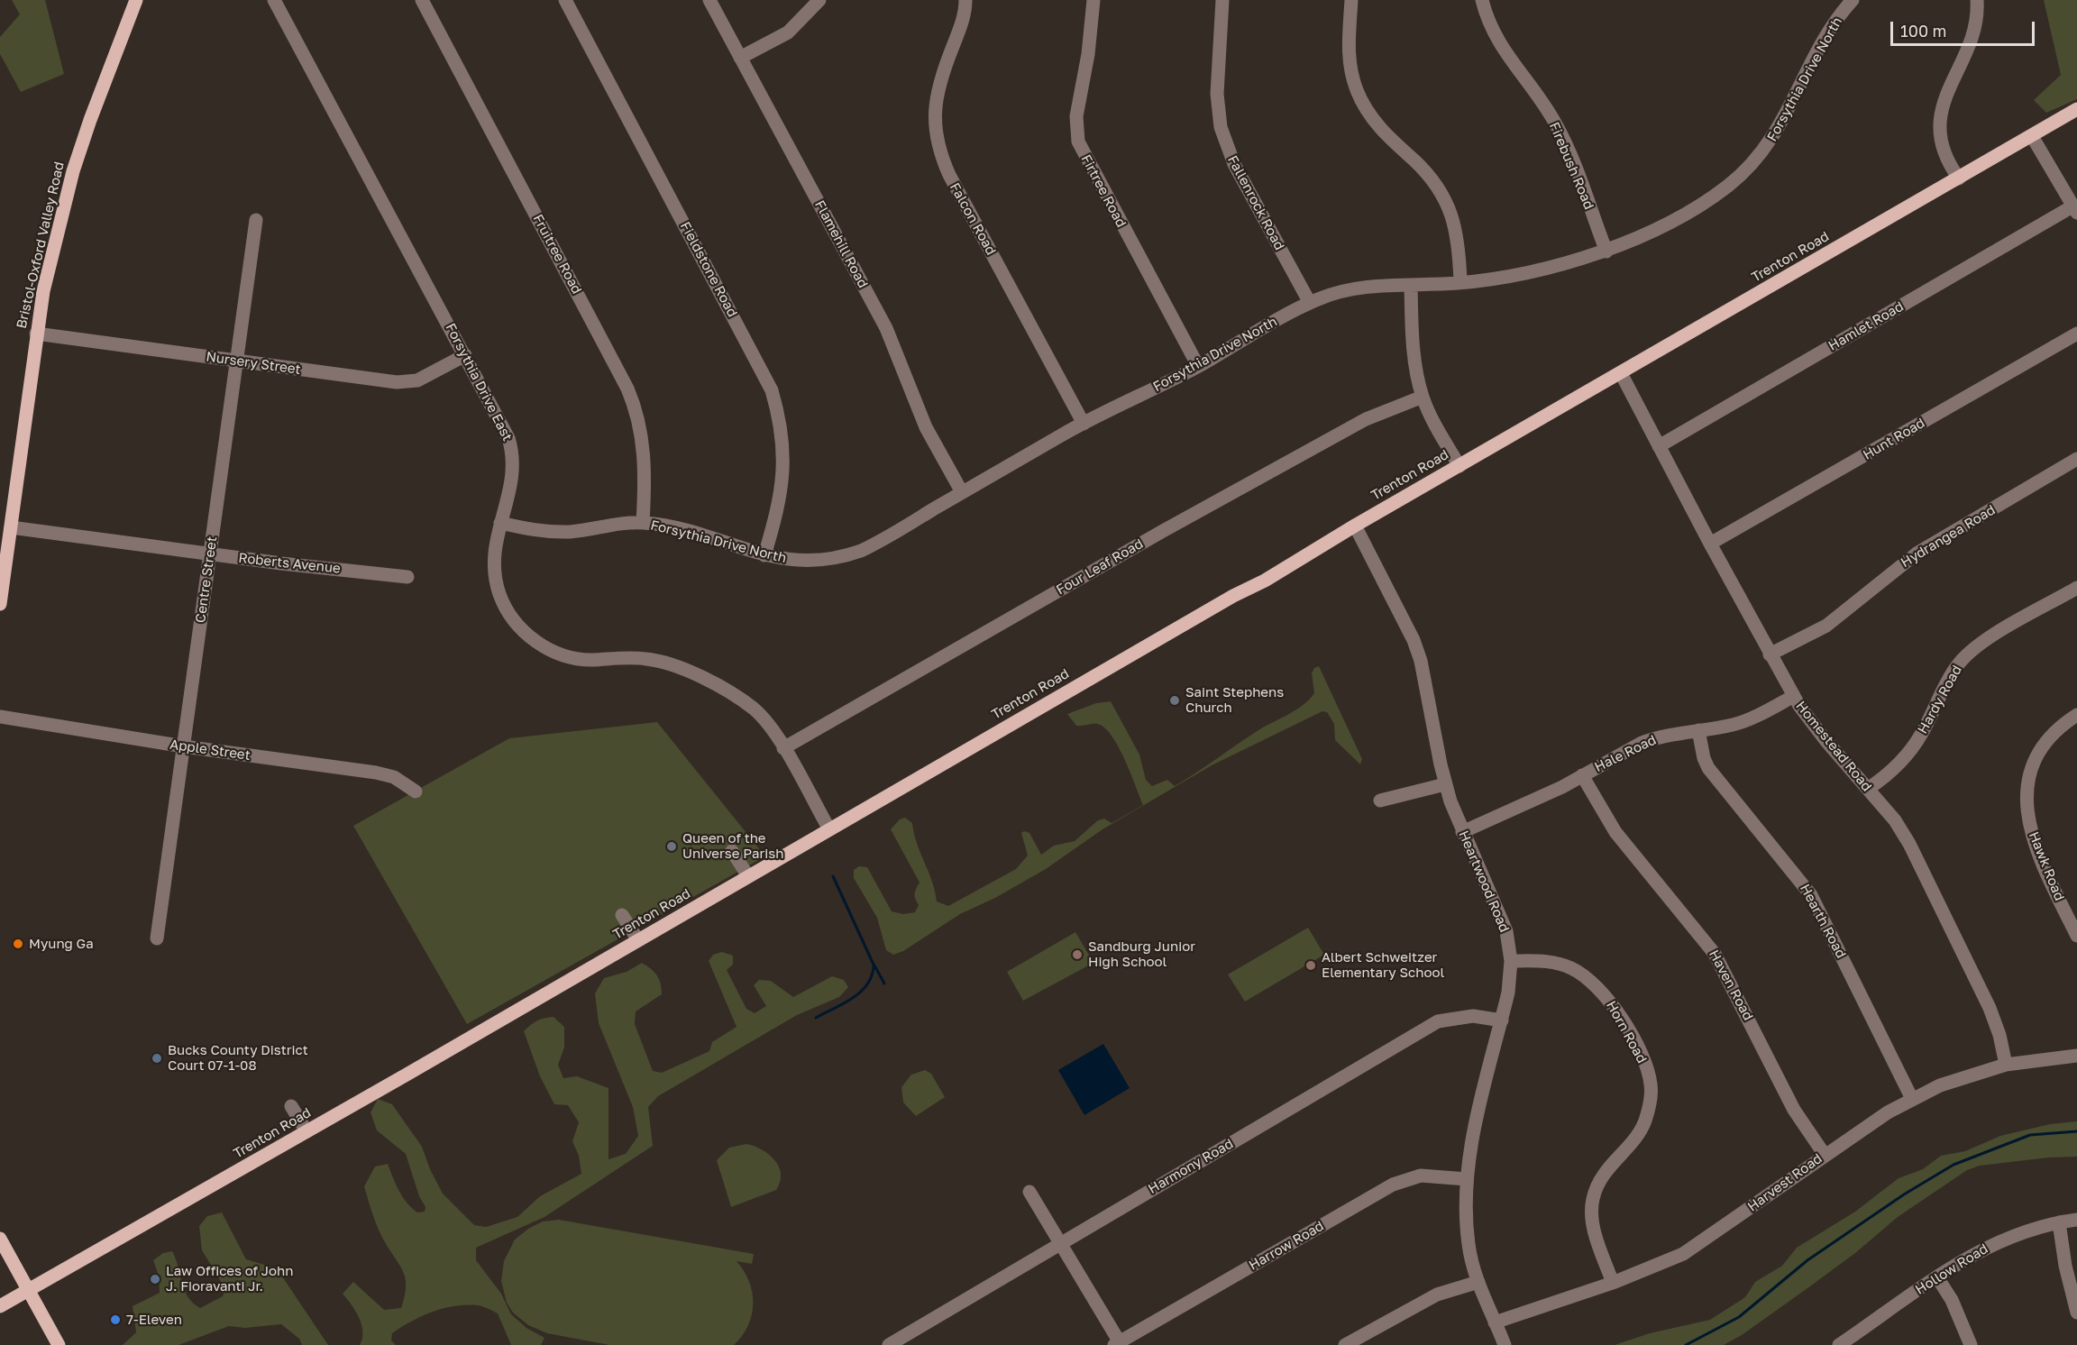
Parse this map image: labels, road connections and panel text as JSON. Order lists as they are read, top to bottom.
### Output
{
  "streets": {
    "main road": ["Bristol-Oxford Valley Road", "Trenton Road"],
    "street": [
      "Forsythia Drive North",
      "Firebush Road",
      "Firtree Road",
      "Fallenrock Road",
      "Falcon Road",
      "Flamehill Road",
      "Fruitree Road",
      "Fieldstone Road",
      "Hamlet Road",
      "Nursery Street",
      "Forsythia Drive East",
      "Hunt Road",
      "Hydrangea Road",
      "Roberts Avenue",
      "Four Leaf Road",
      "Centre Street",
      "Hardy Road",
      "Homestead Road",
      "Apple Street",
      "Hale Road",
      "Hawk Road",
      "Heartwood Road",
      "Hearth Road",
      "Haven Road",
      "Horn Road",
      "Harmony Road",
      "Harvest Road",
      "Harrow Road",
      "Hollow Road"
    ]
  },
  "crossings": [
    ["Forsythia Drive North", "Firebush Road"],
    ["Forsythia Drive North", "Firtree Road"],
    ["Forsythia Drive North", "Fallenrock Road"],
    ["Forsythia Drive North", "Falcon Road"],
    ["Forsythia Drive North", "Flamehill Road"],
    ["Forsythia Drive North", "Fruitree Road"],
    ["Forsythia Drive North", "Fieldstone Road"],
    ["Forsythia Drive North", "Forsythia Drive East"],
    ["Bristol-Oxford Valley Road", "Nursery Street"],
    ["Bristol-Oxford Valley Road", "Roberts Avenue"],
    ["Trenton Road", "Forsythia Drive East"],
    ["Trenton Road", "Homestead Road"],
    ["Trenton Road", "Heartwood Road"],
    ["Hamlet Road", "Homestead Road"],
    ["Nursery Street", "Forsythia Drive East"],
    ["Nursery Street", "Centre Street"],
    ["Forsythia Drive East", "Four Leaf Road"],
    ["Hunt Road", "Homestead Road"],
    ["Hydrangea Road", "Homestead Road"],
    ["Roberts Avenue", "Centre Street"],
    ["Centre Street", "Apple Street"],
    ["Hardy Road", "Homestead Road"],
    ["Homestead Road", "Hale Road"],
    ["Homestead Road", "Harvest Road"],
    ["Hale Road", "Heartwood Road"],
    ["Hale Road", "Hearth Road"],
    ["Hale Road", "Haven Road"],
    ["Heartwood Road", "Horn Road"],
    ["Heartwood Road", "Harmony Road"],
    ["Heartwood Road", "Harvest Road"],
    ["Heartwood Road", "Harrow Road"],
    ["Hearth Road", "Harvest Road"],
    ["Haven Road", "Harvest Road"],
    ["Horn Road", "Harvest Road"]
  ],
  "places": [
    "Saint Stephens Church",
    "Queen of the Universe Parish",
    "Myung Ga",
    "Sandburg Junior High School",
    "Albert Schweitzer Elementary School",
    "Bucks County District Court 07-1-08",
    "Law Offices of John J. Fioravanti Jr.",
    "7-Eleven"
  ],
  "scale_bar": "100 m"
}
